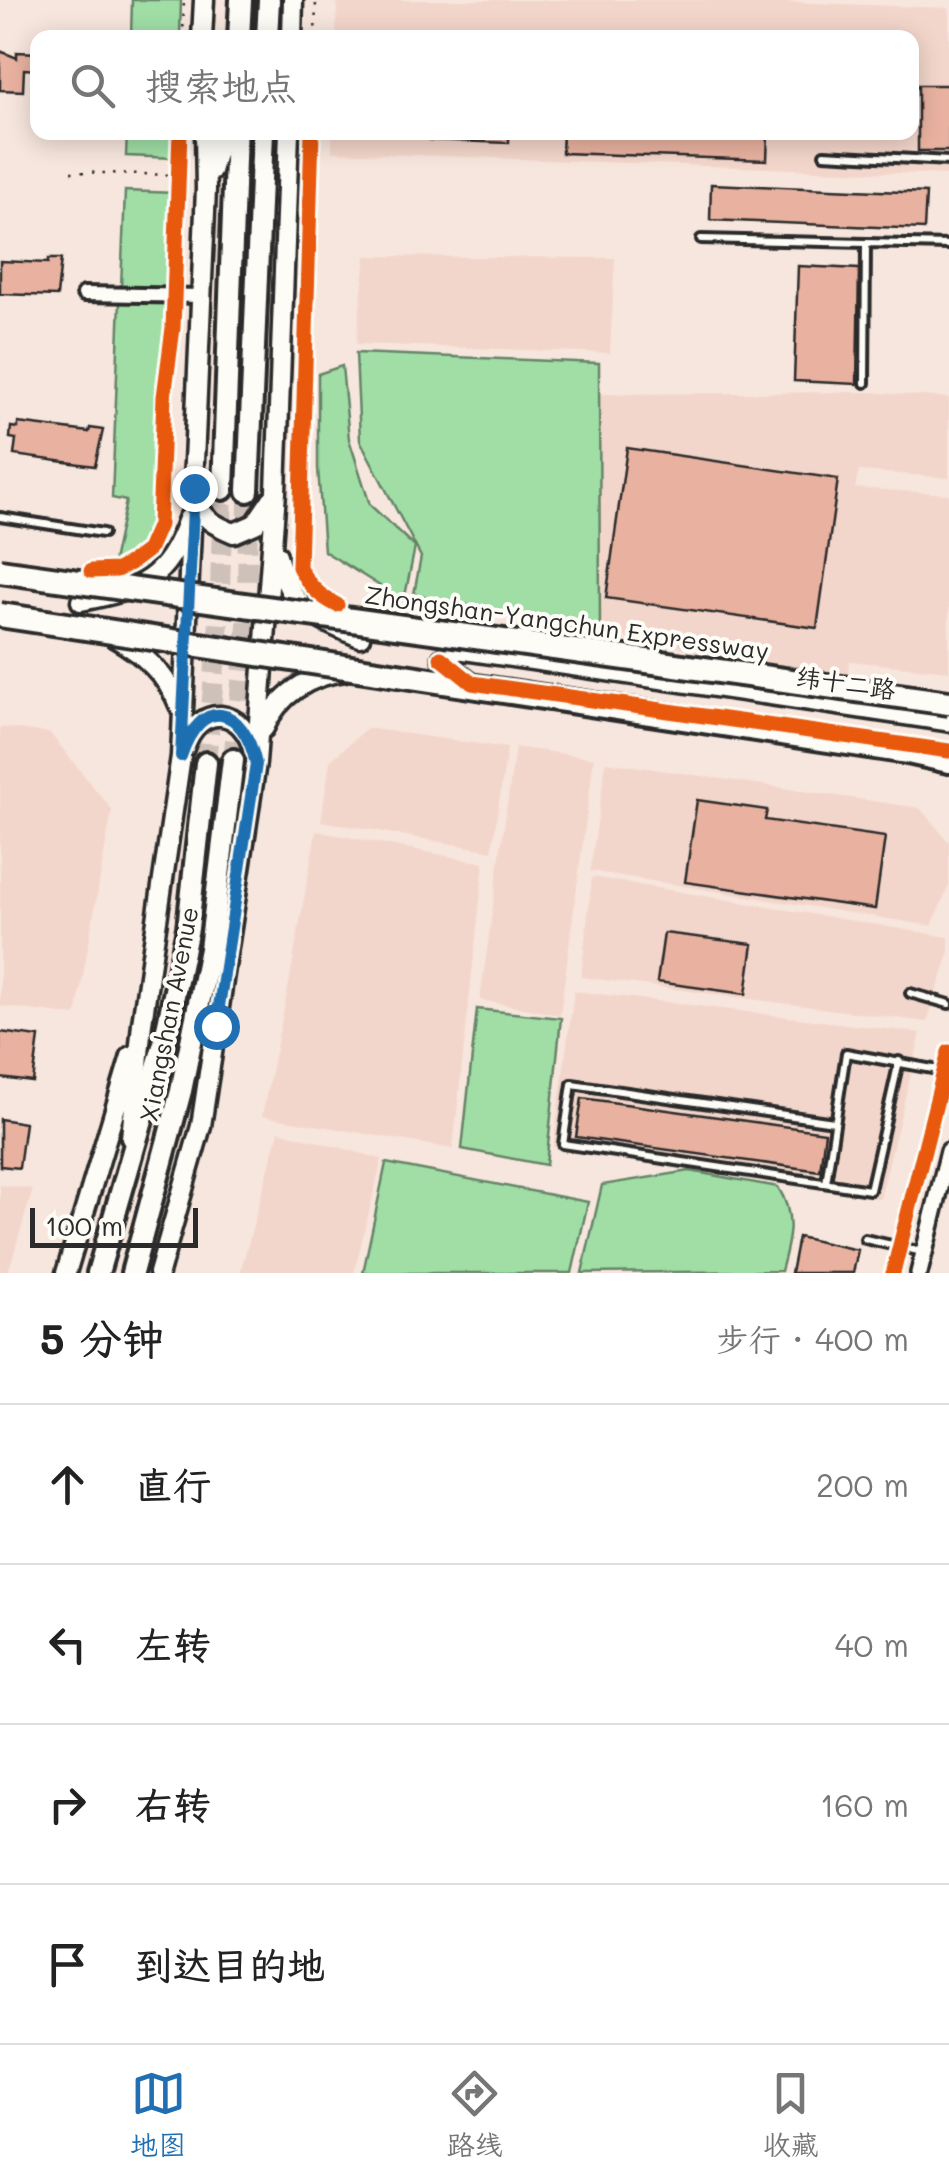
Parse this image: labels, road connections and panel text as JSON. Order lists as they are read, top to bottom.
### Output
{
  "streets": {
    "highway": ["Zhongshan-Yangchun Expressway", "Xiangshan Avenue"],
    "street": ["纬十二路"]
  },
  "crossings": [
    ["Zhongshan-Yangchun Expressway", "纬十二路"]
  ],
  "scale_bar": "100 m",
  "page": {
    "search": "搜索地点",
    "scale": "100 m",
    "heading": ["5 分钟", "步行 · 400 m"],
    "list": [
      ["直行", "200 m"],
      ["左转", "40 m"],
      ["右转", "160 m"],
      "到达目的地"
    ],
    "nav": ["地图", "路线", "收藏"]
  }
}
